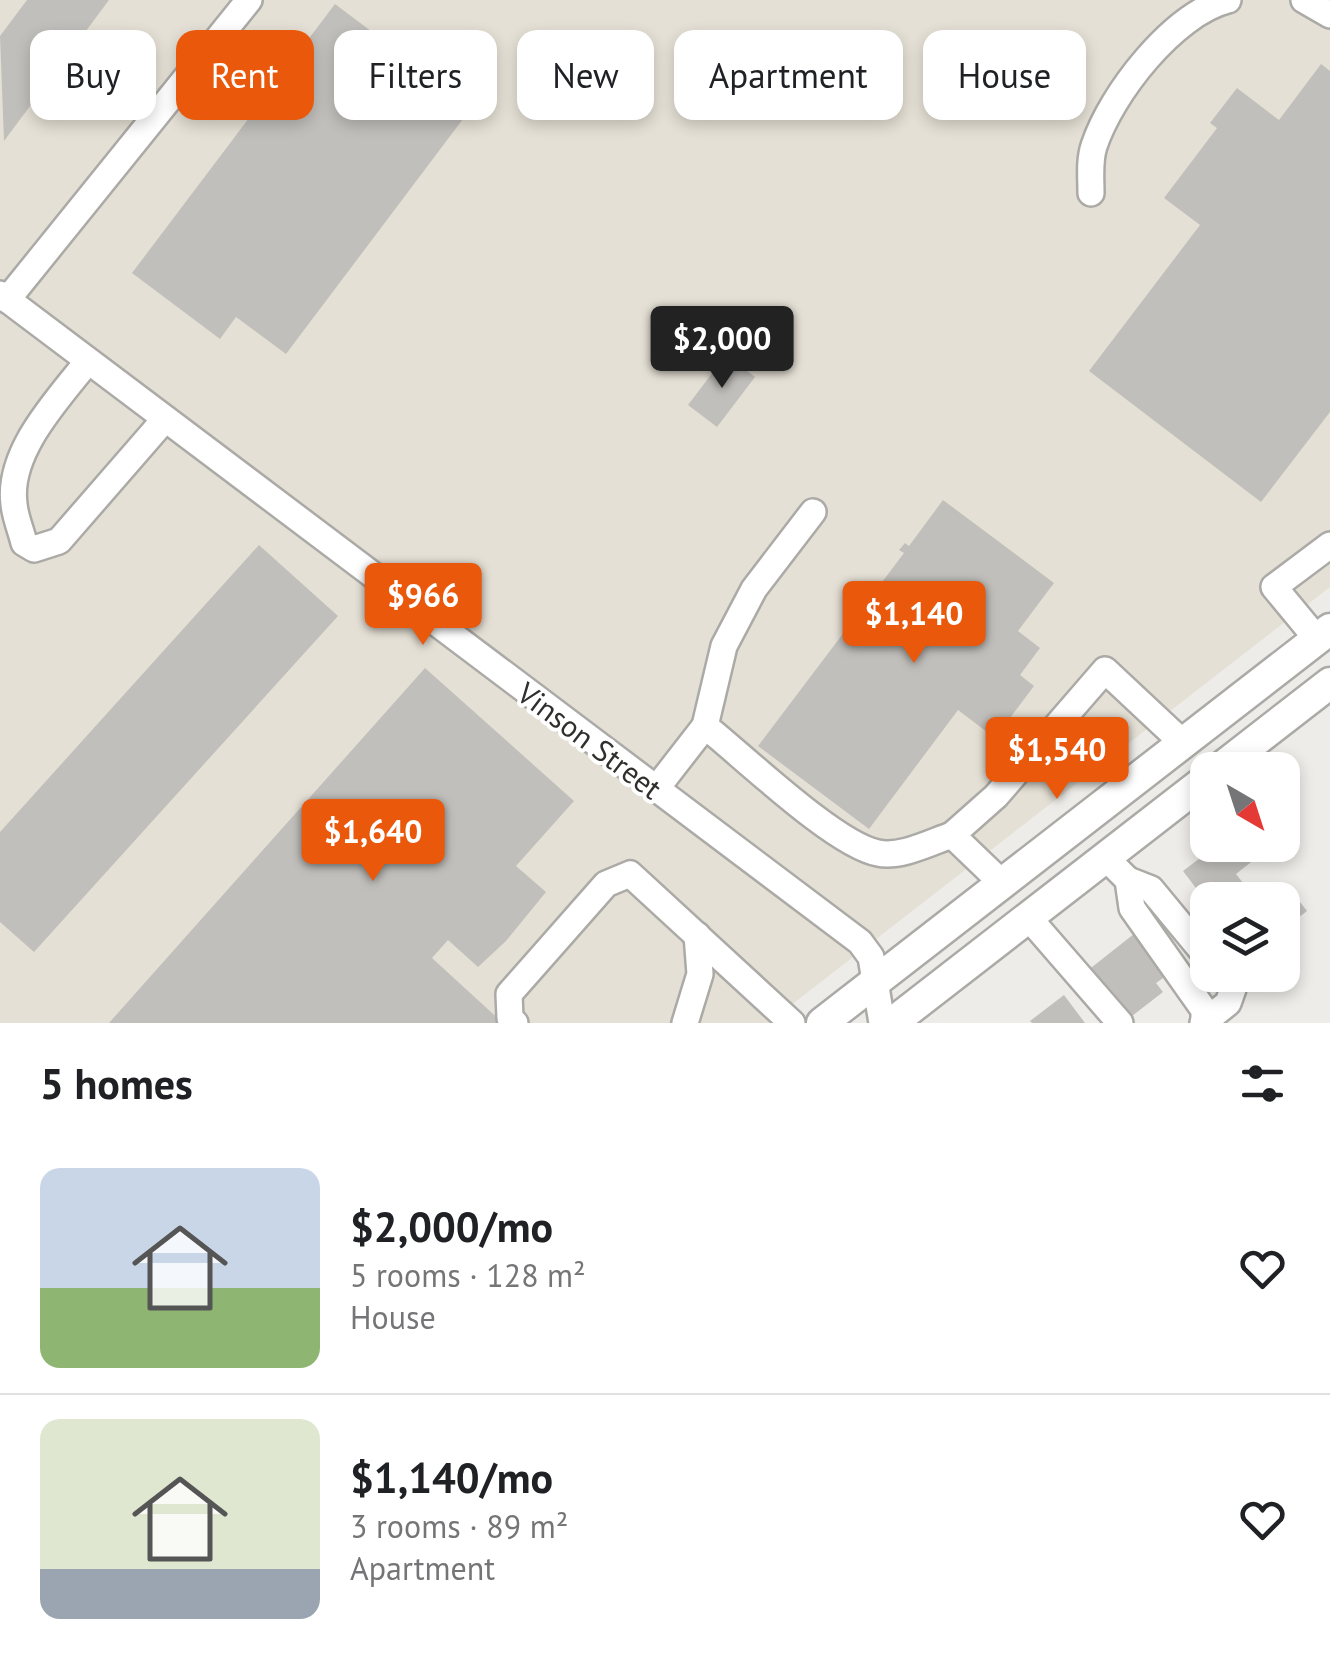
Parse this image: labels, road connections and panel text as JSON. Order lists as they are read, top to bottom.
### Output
{
  "streets": {
    "street": ["Vinson Street"]
  },
  "north": "bottom right",
  "page": {
    "chip": [
      "Buy",
      "Rent",
      "Filters",
      "New",
      "Apartment",
      "House"
    ],
    "price": [
      "$2,000",
      "$966",
      "$1,140",
      "$1,540",
      "$1,640"
    ],
    "heading": "5 homes",
    "list": [
      {
        "name": "$2,000/mo",
        "note": "5 rooms · 128 m² · House"
      },
      {
        "name": "$1,140/mo",
        "note": "3 rooms · 89 m² · Apartment"
      }
    ]
  }
}
